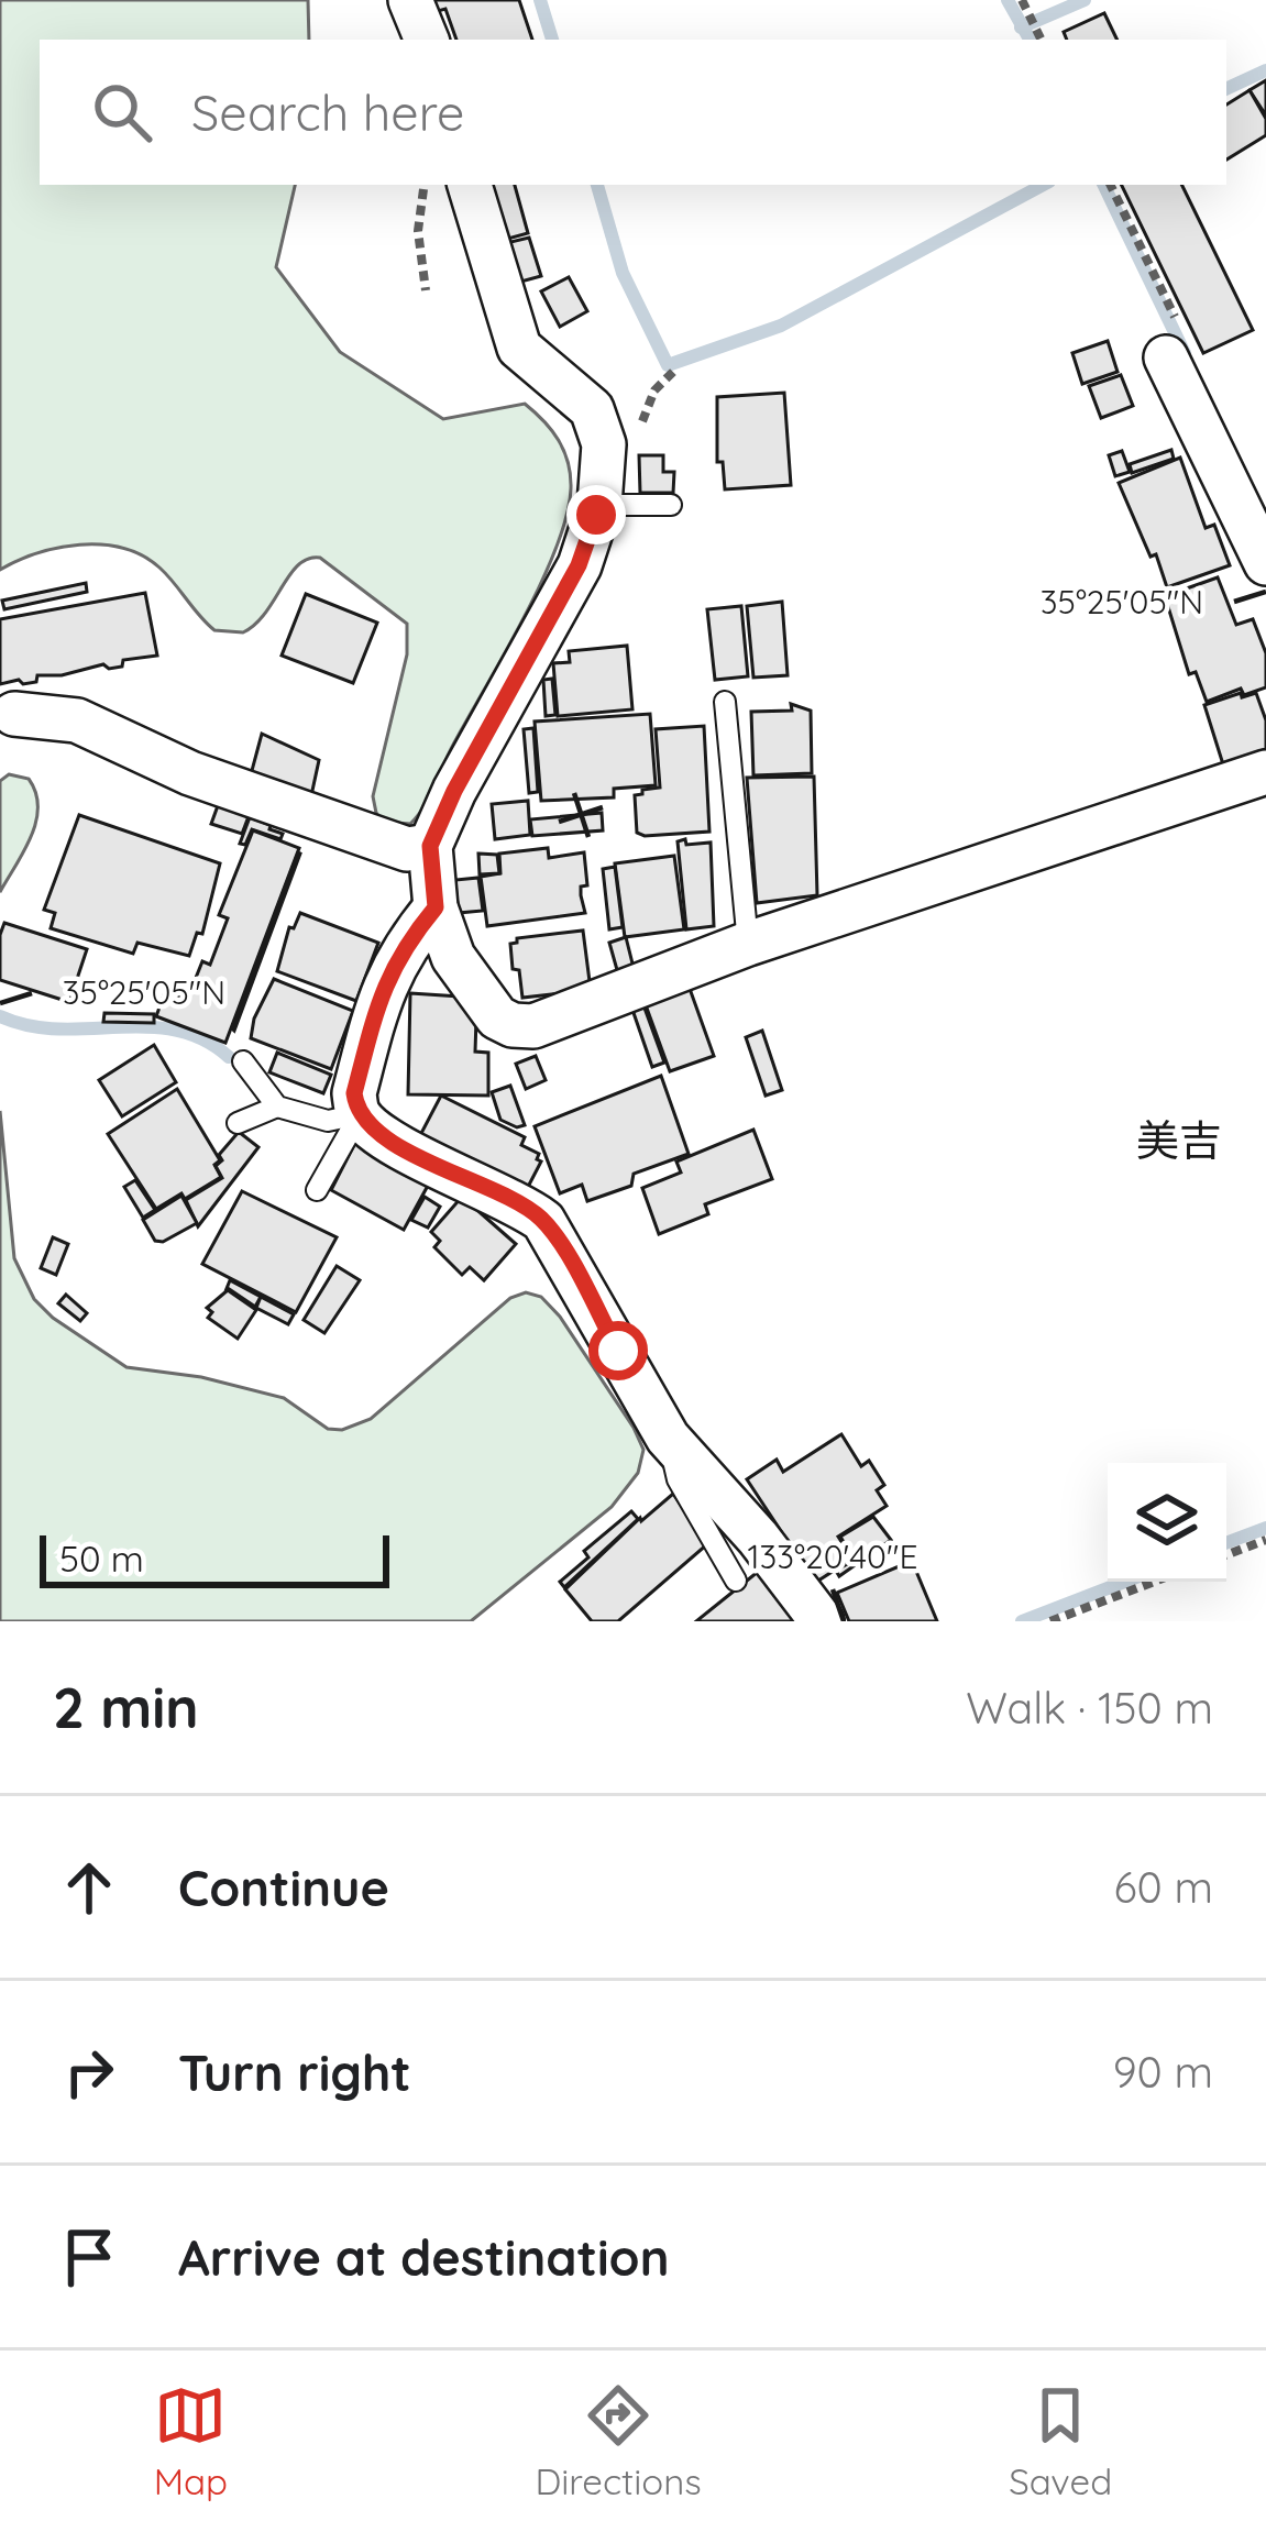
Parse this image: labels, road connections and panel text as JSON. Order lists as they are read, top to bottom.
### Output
{
  "districts": ["美吉"],
  "scale_bar": "50 m",
  "page": {
    "search": "Search here",
    "scale": "50 m",
    "heading": ["2 min", "Walk · 150 m"],
    "list": [
      ["Continue", "60 m"],
      ["Turn right", "90 m"],
      "Arrive at destination"
    ],
    "nav": ["Map", "Directions", "Saved"]
  },
  "coordinates": ["35°25'05\"N", "133°20'40\"E"]
}
